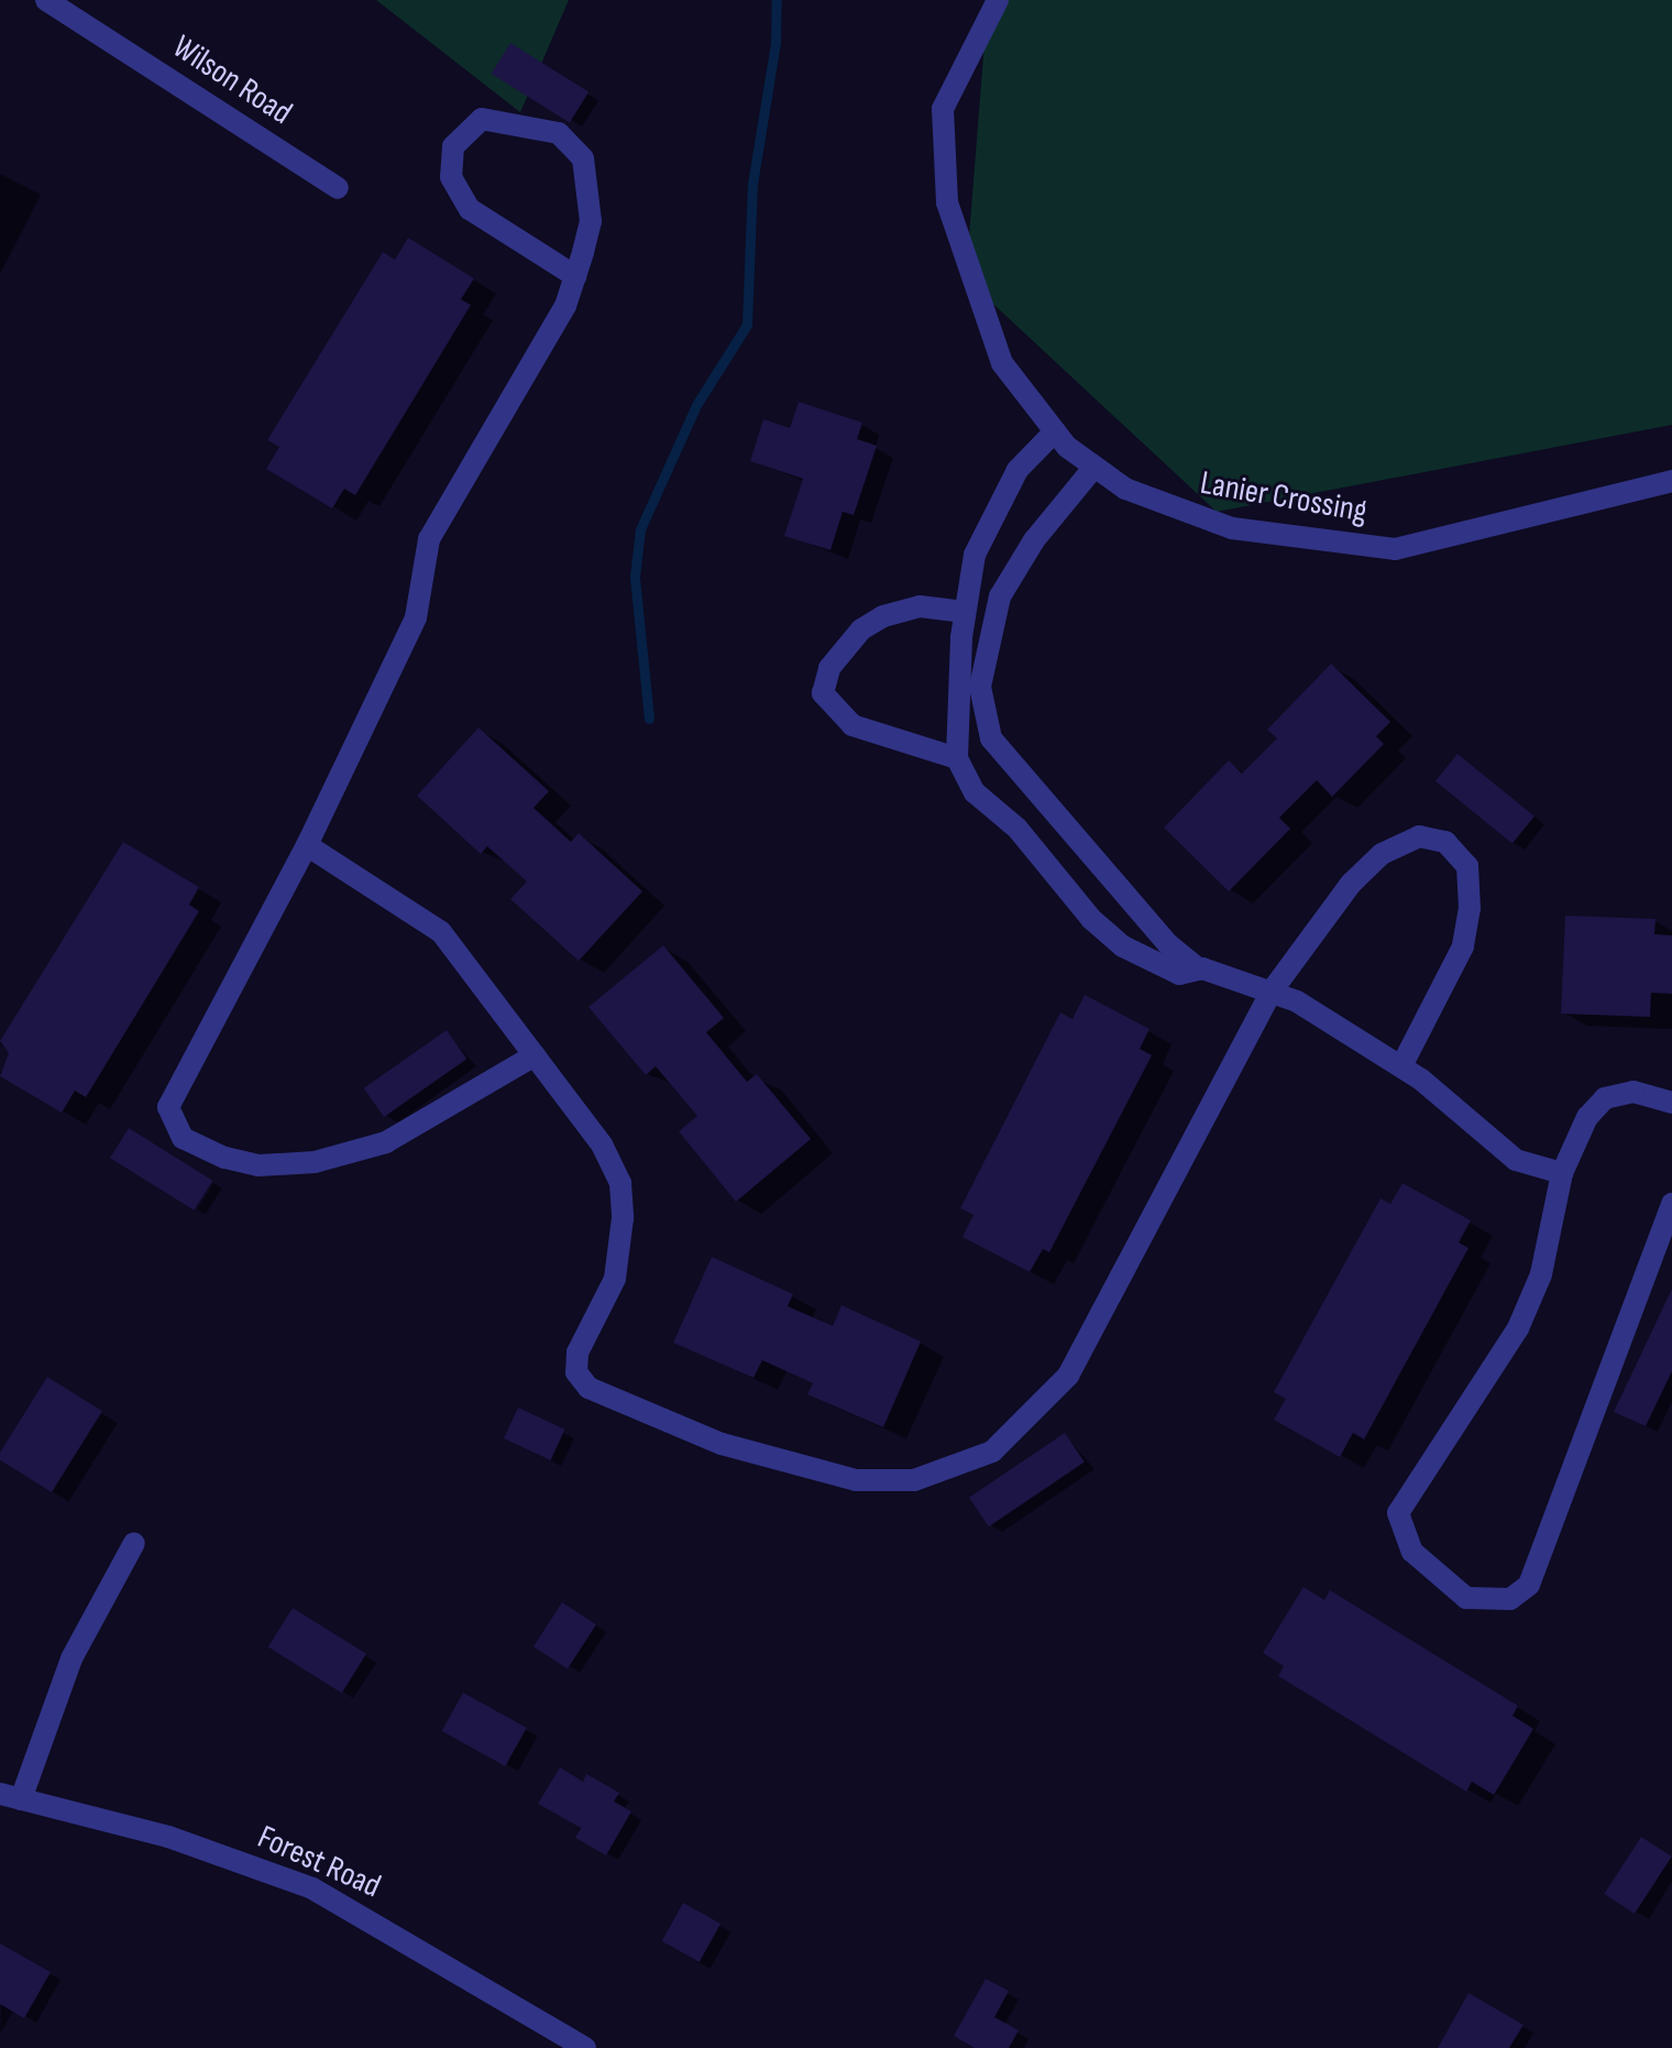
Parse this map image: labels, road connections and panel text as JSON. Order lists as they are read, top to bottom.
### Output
{
  "streets": {
    "street": ["Wilson Road", "Lanier Crossing", "Forest Road"]
  }
}
